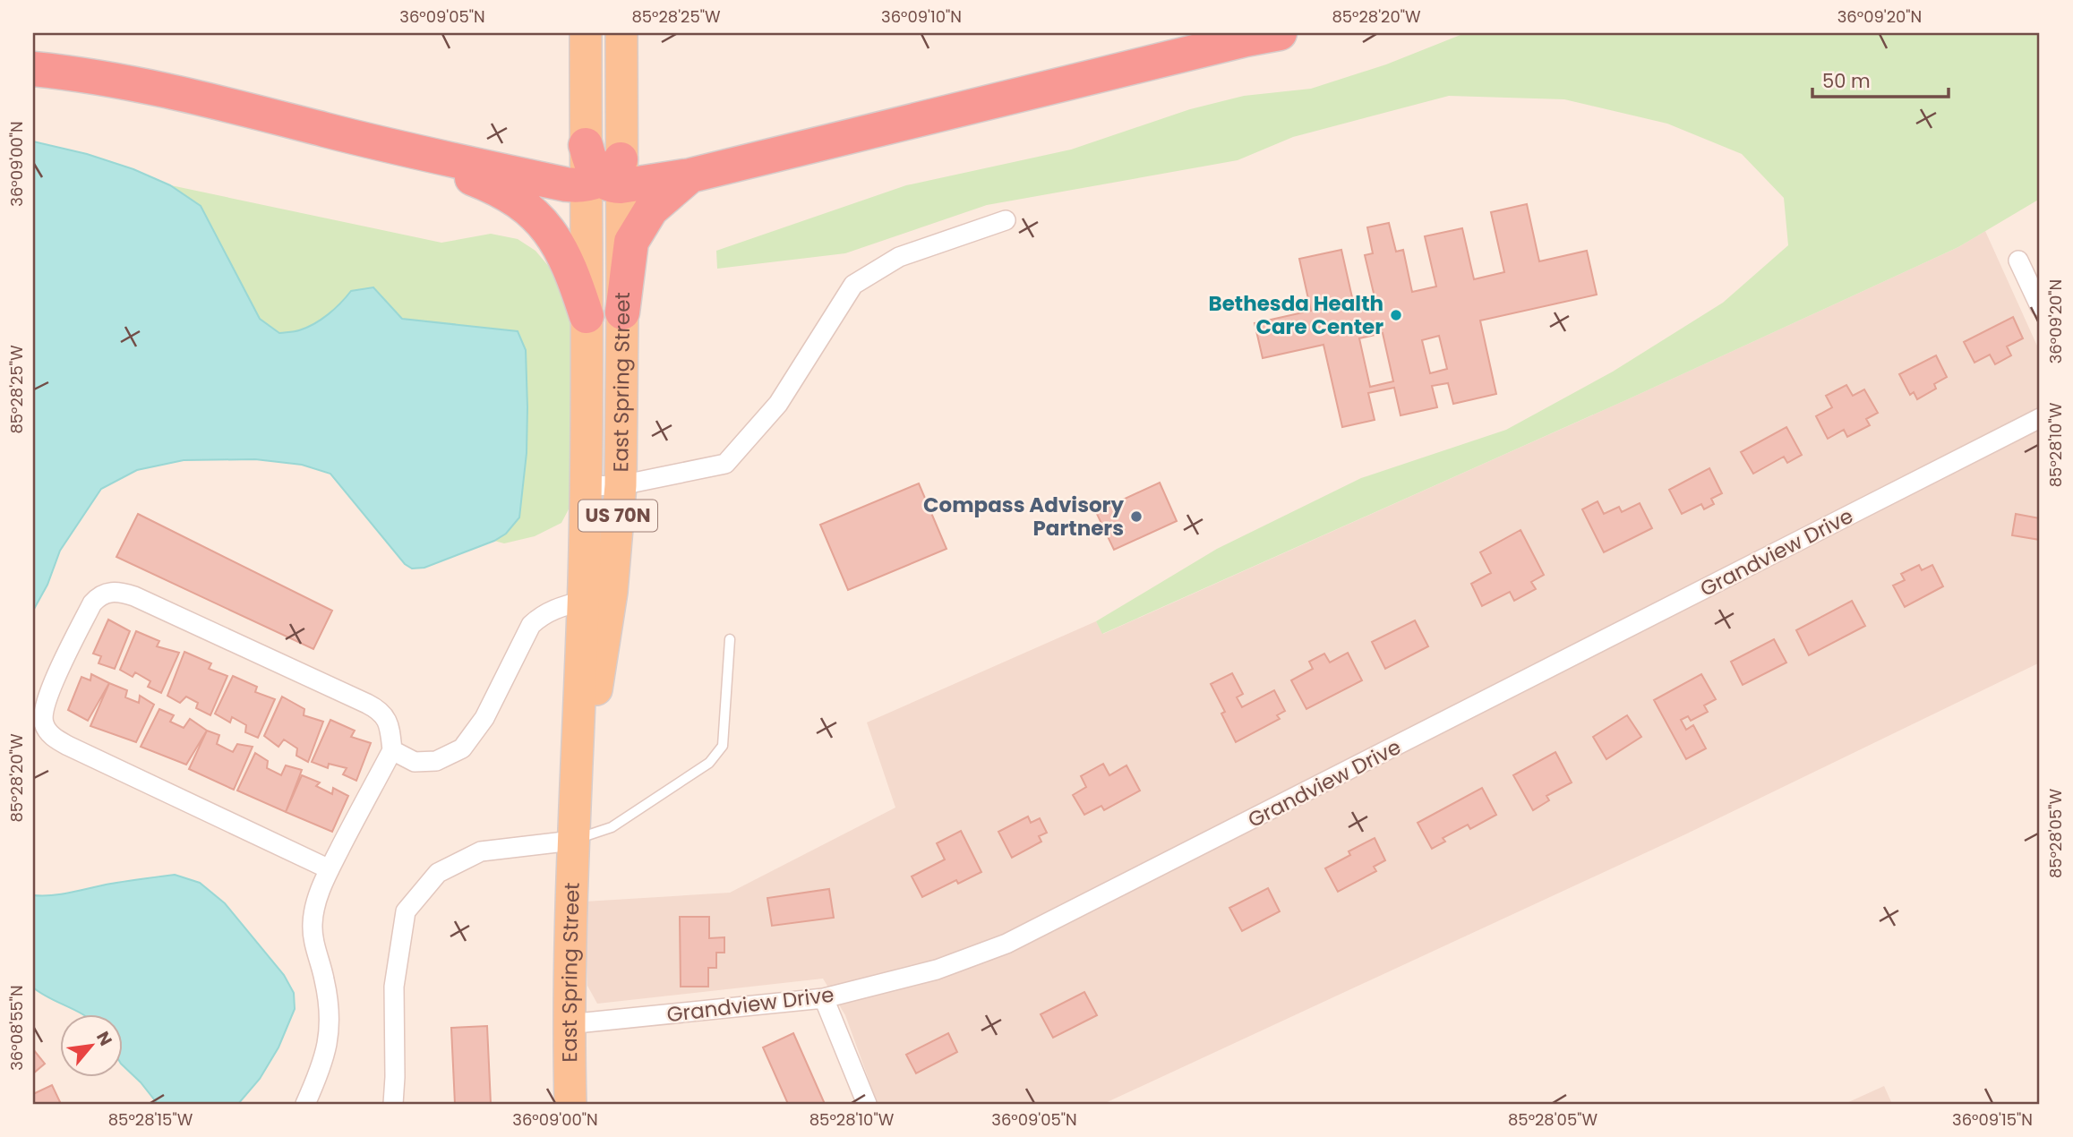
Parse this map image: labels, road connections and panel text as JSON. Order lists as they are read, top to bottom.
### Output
{
  "streets": {
    "main road": ["East Spring Street", "US 70N"],
    "street": ["Grandview Drive"]
  },
  "crossings": [
    ["East Spring Street", "Grandview Drive"]
  ],
  "places": ["Bethesda Health Care Center", "Compass Advisory Partners"],
  "scale_bar": "50 m",
  "north": "top right",
  "coordinates": [
    "36°09'05\"N",
    "85°28'25\"W",
    "36°09'10\"N",
    "85°28'20\"W",
    "36°09'20\"N",
    "36°09'00\"N",
    "85°28'10\"W",
    "85°28'05\"W",
    "36°08'55\"N",
    "85°28'15\"W",
    "36°09'15\"N"
  ]
}
